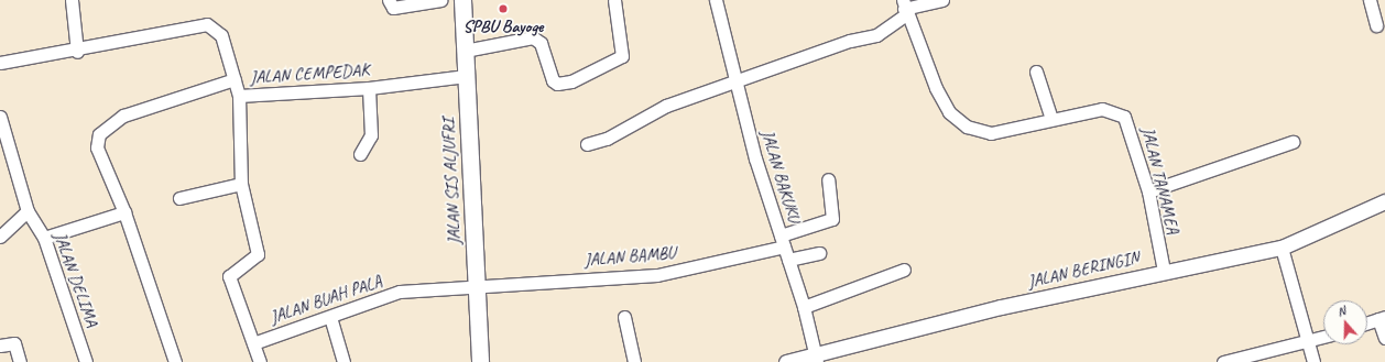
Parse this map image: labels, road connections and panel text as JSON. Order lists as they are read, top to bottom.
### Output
{
  "streets": {
    "main road": ["JALAN SIS ALJUFRI"],
    "street": [
      "JALAN CEMPEDAK",
      "JALAN BAKUKU",
      "JALAN TANAMEA",
      "JALAN BAMBU",
      "JALAN BERINGIN",
      "JALAN DELIMA",
      "JALAN BUAH PALA"
    ]
  },
  "crossings": [
    ["JALAN CEMPEDAK", "JALAN SIS ALJUFRI"],
    ["JALAN CEMPEDAK", "JALAN BUAH PALA"],
    ["JALAN BAKUKU", "JALAN BAMBU"],
    ["JALAN BAKUKU", "JALAN BERINGIN"],
    ["JALAN TANAMEA", "JALAN BERINGIN"],
    ["JALAN SIS ALJUFRI", "JALAN BAMBU"],
    ["JALAN BAMBU", "JALAN BUAH PALA"]
  ],
  "places": ["SPBU Bayoge"],
  "north": "top"
}
